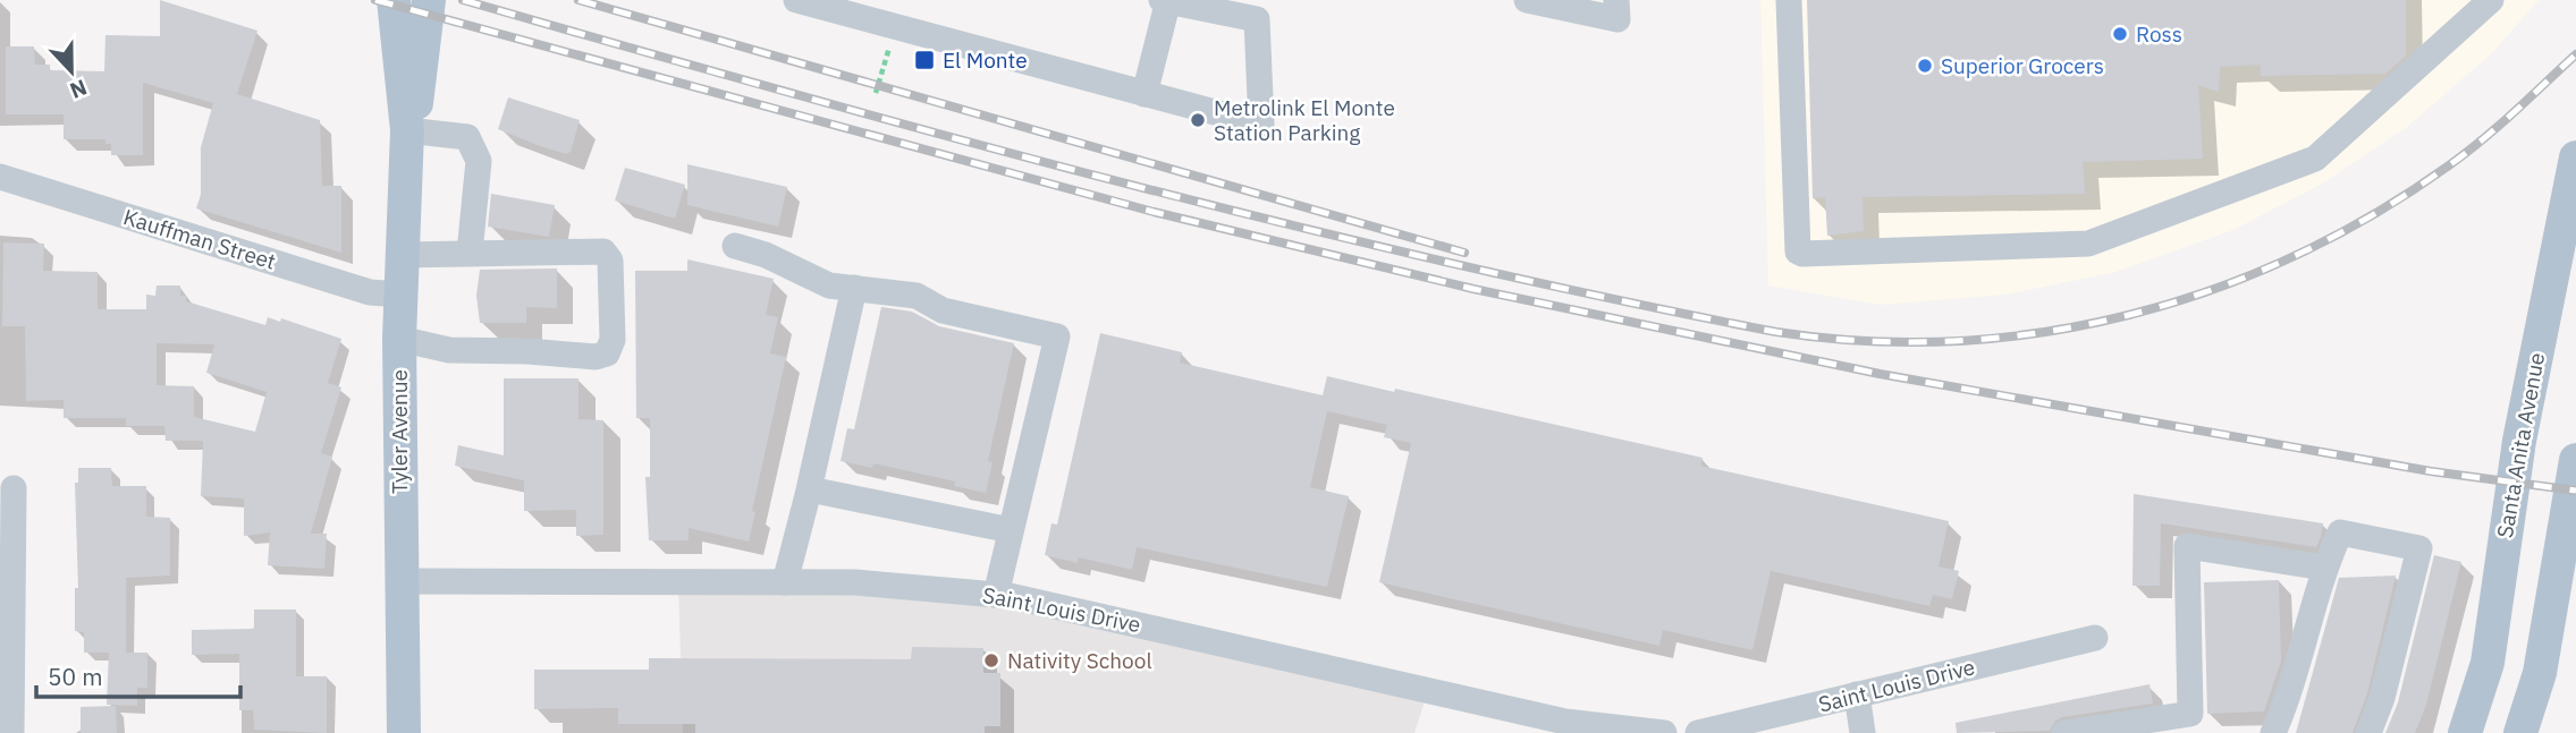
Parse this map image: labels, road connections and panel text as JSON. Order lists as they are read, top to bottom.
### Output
{
  "streets": {
    "main road": ["Tyler Avenue", "Santa Anita Avenue"],
    "street": ["Kauffman Street", "Saint Louis Drive"]
  },
  "crossings": [
    ["Kauffman Street", "Tyler Avenue"],
    ["Tyler Avenue", "Saint Louis Drive"]
  ],
  "places": {
    "other": [
      "Ross",
      "Superior Grocers",
      "Metrolink El Monte Station Parking",
      "Nativity School"
    ],
    "transit": ["El Monte"]
  },
  "scale_bar": "50 m",
  "north": "bottom"
}
